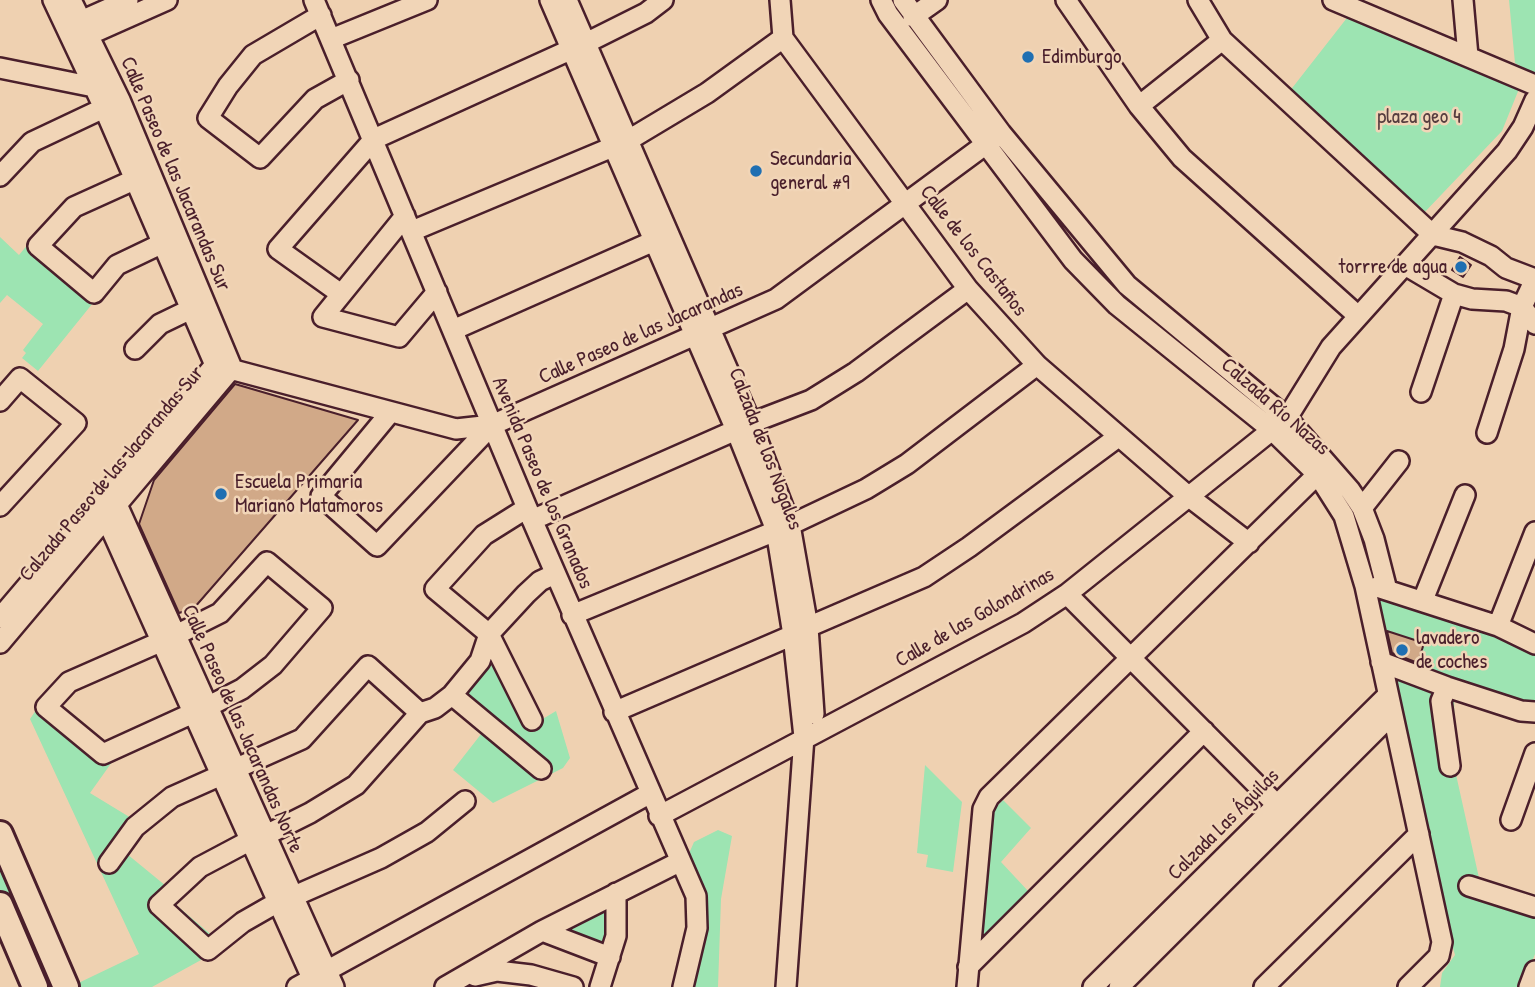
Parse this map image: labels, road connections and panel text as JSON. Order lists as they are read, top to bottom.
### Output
{
  "streets": {
    "street": [
      "Calle Paseo de las Jacarandas Sur",
      "Calle de los Castaños",
      "Calle Paseo de las Jacarandas",
      "Calzada Río Nazas",
      "Calzada de los Nogales",
      "Calzada Paseo de las Jacarandas Sur",
      "Avenida Paseo de los Granados",
      "Calle de las Golondrinas",
      "Calle Paseo de las Jacarandas Norte",
      "Calzada Las Águilas"
    ]
  },
  "crossings": [
    ["Calle Paseo de las Jacarandas Sur", "Calle Paseo de las Jacarandas"],
    ["Calle Paseo de las Jacarandas Sur", "Calzada Paseo de las Jacarandas Sur"],
    ["Calle de los Castaños", "Calle Paseo de las Jacarandas"],
    ["Calle de los Castaños", "Calle de las Golondrinas"],
    ["Calle Paseo de las Jacarandas", "Calzada Río Nazas"],
    ["Calle Paseo de las Jacarandas", "Calzada de los Nogales"],
    ["Calle Paseo de las Jacarandas", "Calzada Paseo de las Jacarandas Sur"],
    ["Calle Paseo de las Jacarandas", "Avenida Paseo de los Granados"],
    ["Calzada Río Nazas", "Calle de las Golondrinas"],
    ["Calzada Río Nazas", "Calzada Las Águilas"],
    ["Calzada de los Nogales", "Calle de las Golondrinas"],
    ["Calzada Paseo de las Jacarandas Sur", "Calle Paseo de las Jacarandas Norte"],
    ["Avenida Paseo de los Granados", "Calle de las Golondrinas"]
  ],
  "parks": ["plaza geo 4"],
  "places": [
    "Edimburgo",
    "Secundaria general #9",
    "torrre de agua",
    "Escuela Primaria Mariano Matamoros",
    "lavadero de coches"
  ]
}
